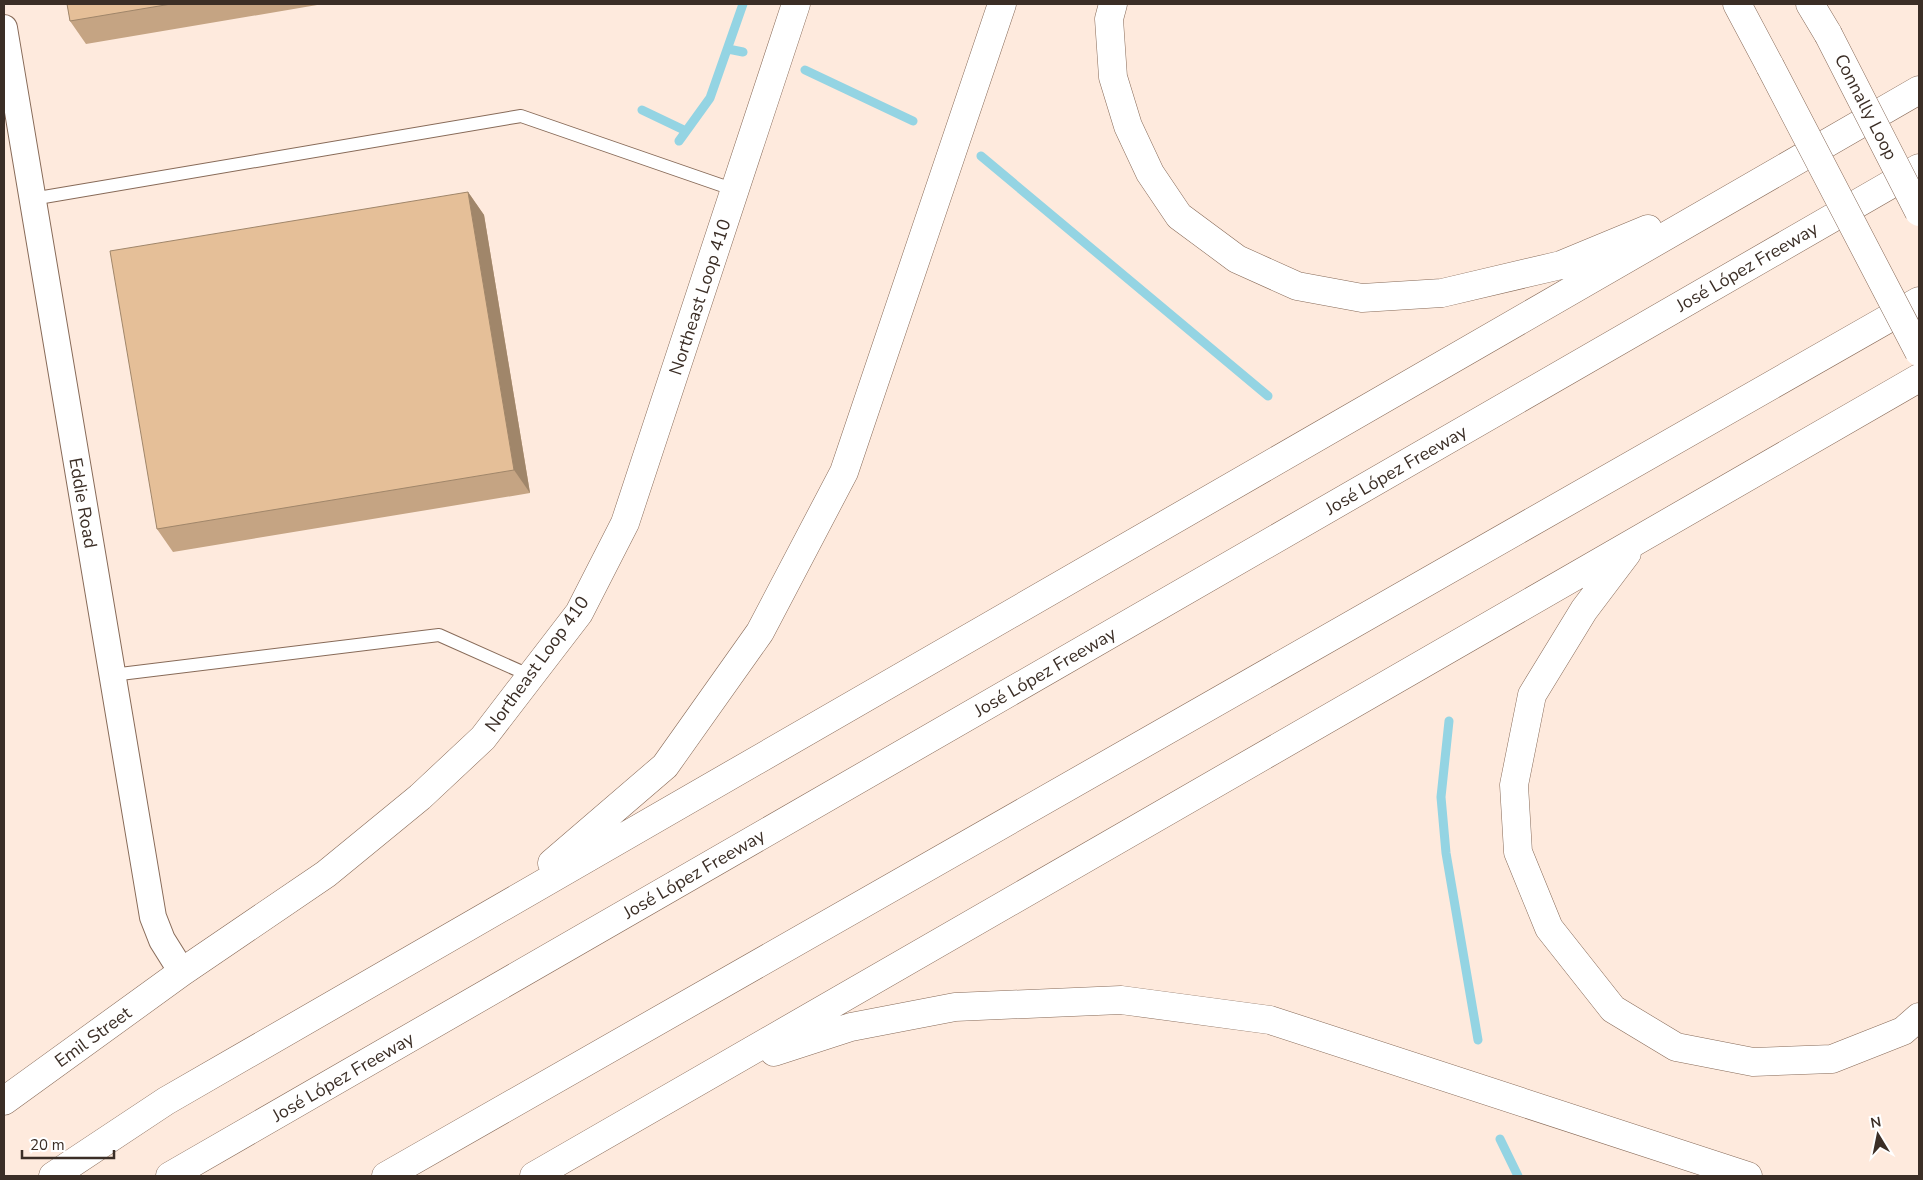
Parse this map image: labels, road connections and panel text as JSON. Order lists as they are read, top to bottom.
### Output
{
  "streets": {
    "main road": [
      "Connally Loop",
      "José López Freeway",
      "Northeast Loop 410",
      "Emil Street"
    ],
    "street": ["Eddie Road"]
  },
  "crossings": [
    ["Northeast Loop 410", "Eddie Road"],
    ["Northeast Loop 410", "Emil Street"],
    ["Eddie Road", "Emil Street"]
  ],
  "scale_bar": "20 m",
  "north": "top"
}
